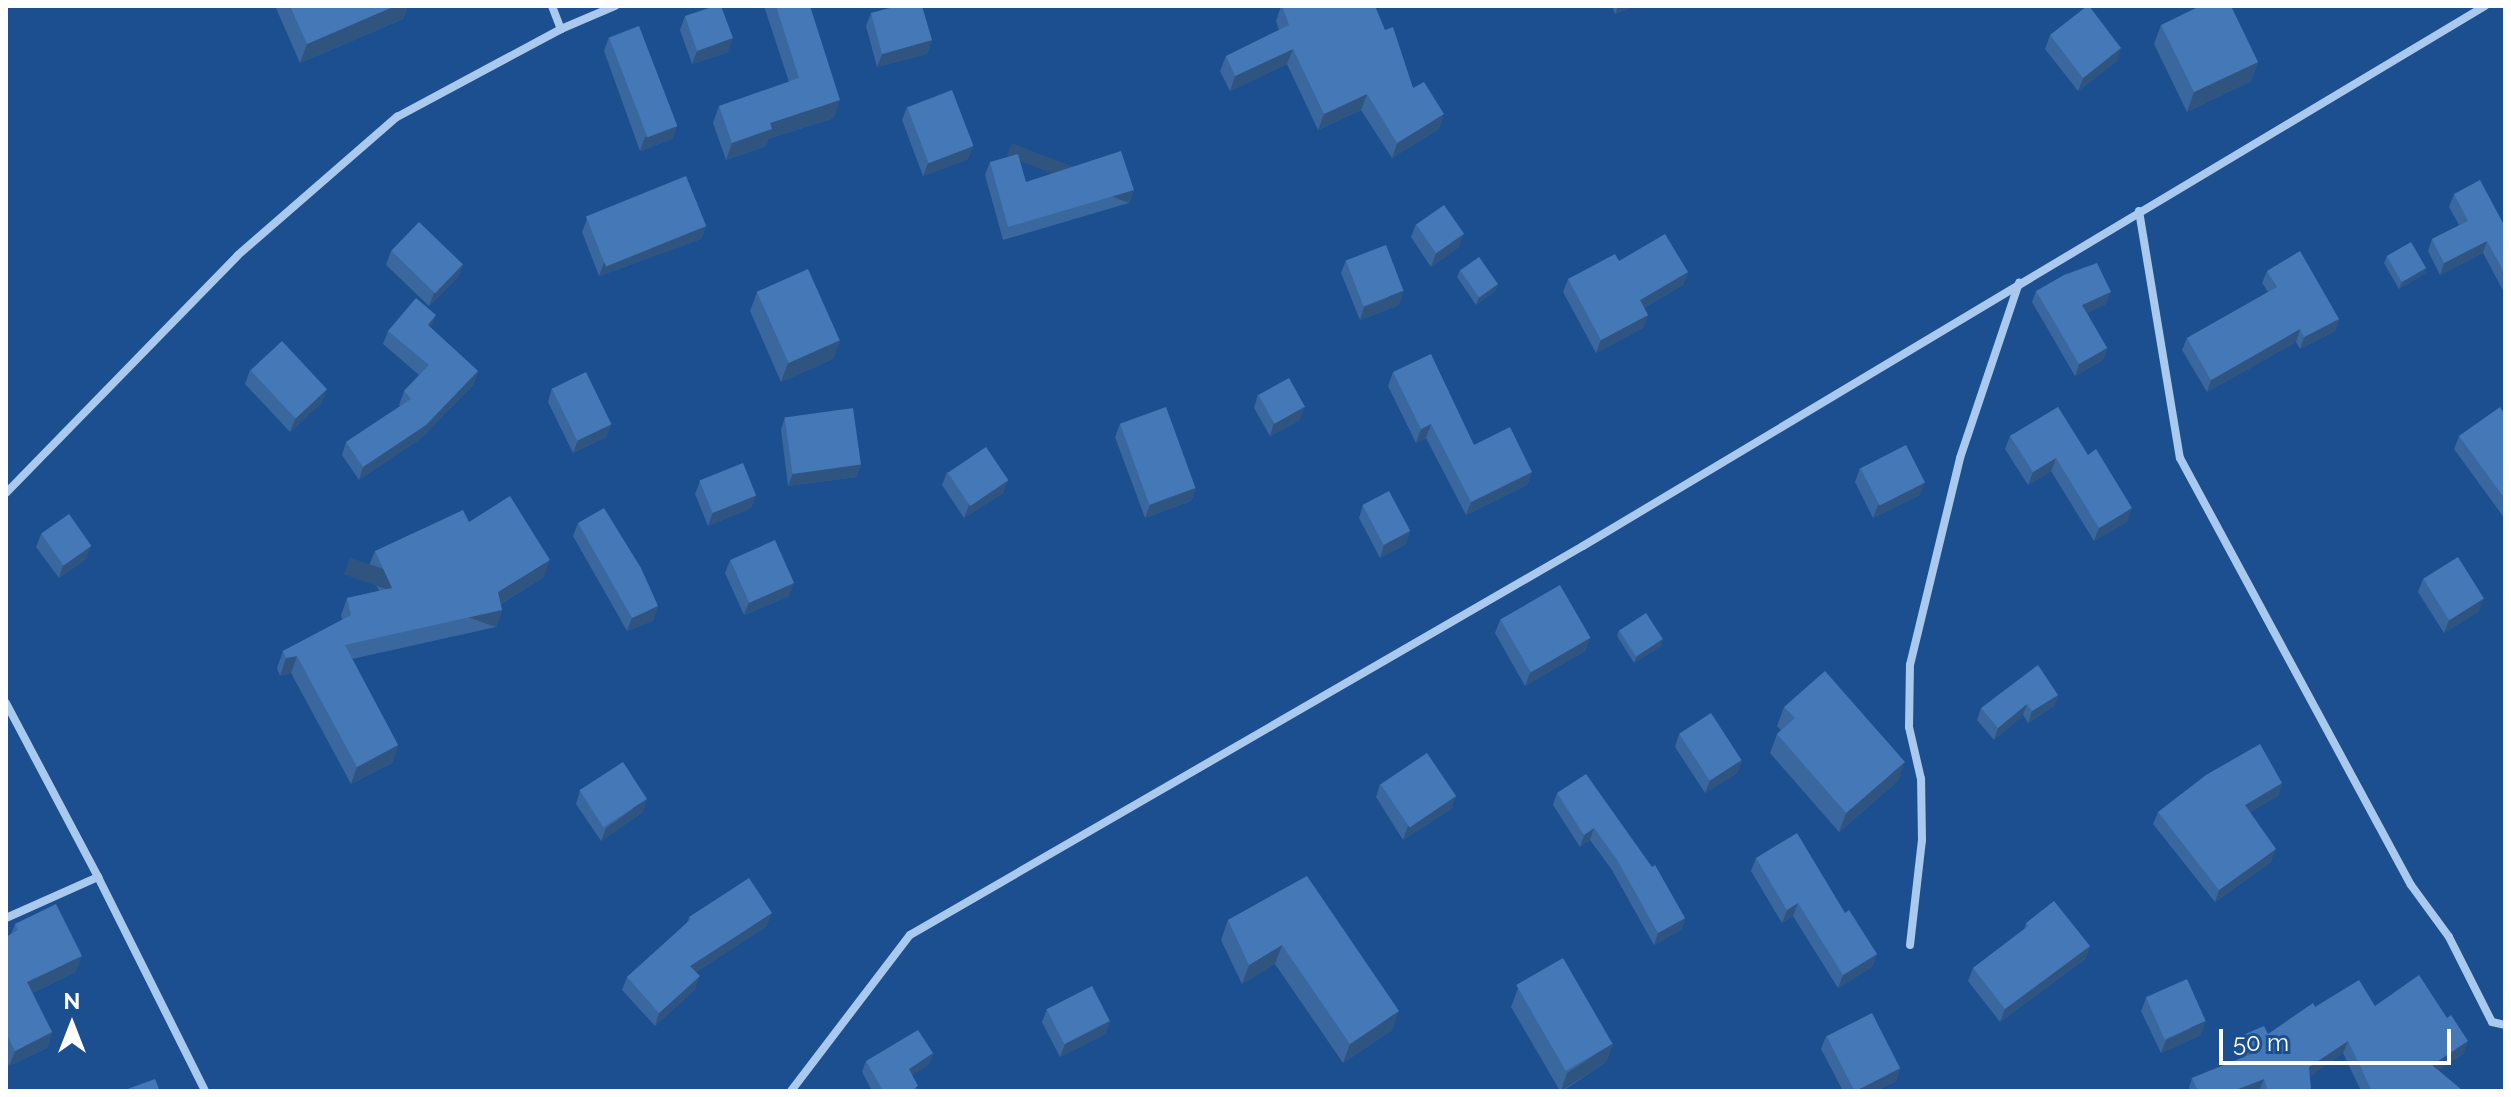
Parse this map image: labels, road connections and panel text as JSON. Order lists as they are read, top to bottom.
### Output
{
  "scale_bar": "50 m",
  "north": "top"
}
